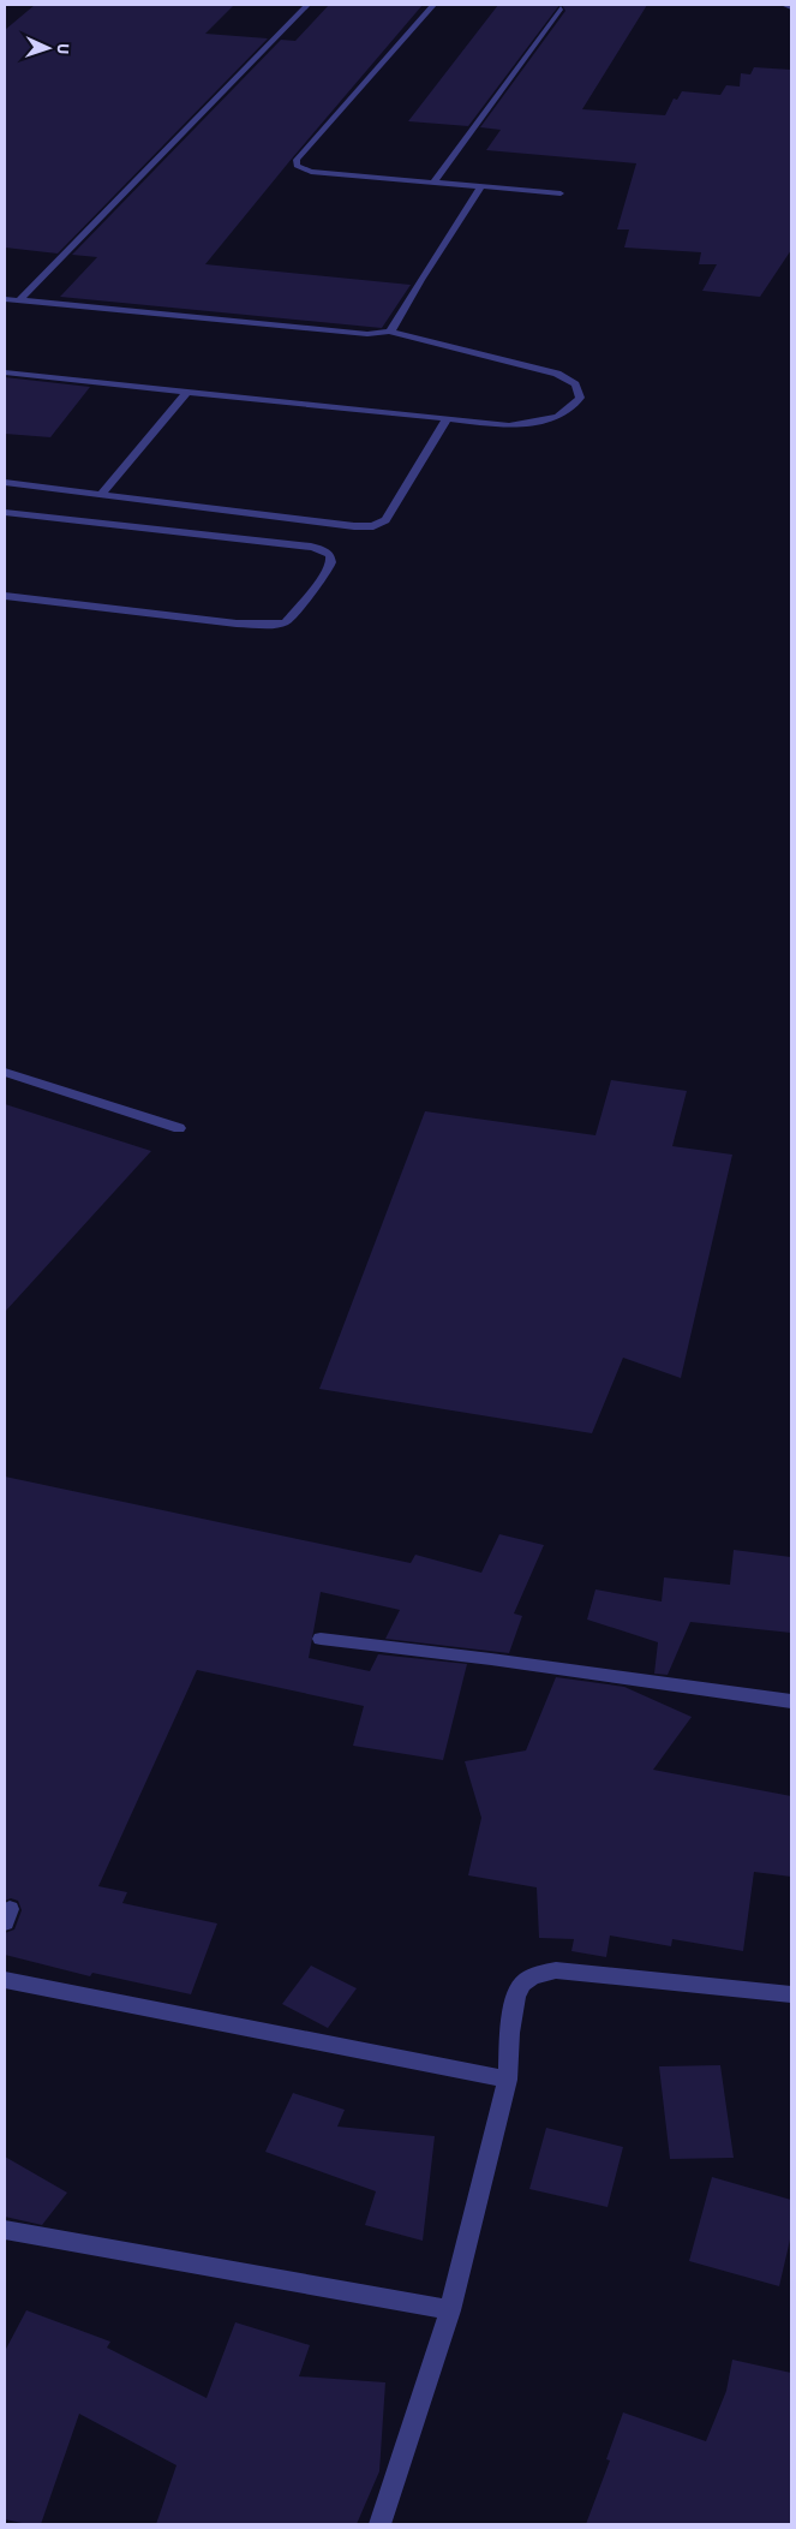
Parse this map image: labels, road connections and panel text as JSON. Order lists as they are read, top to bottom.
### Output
{
  "north": "right"
}
